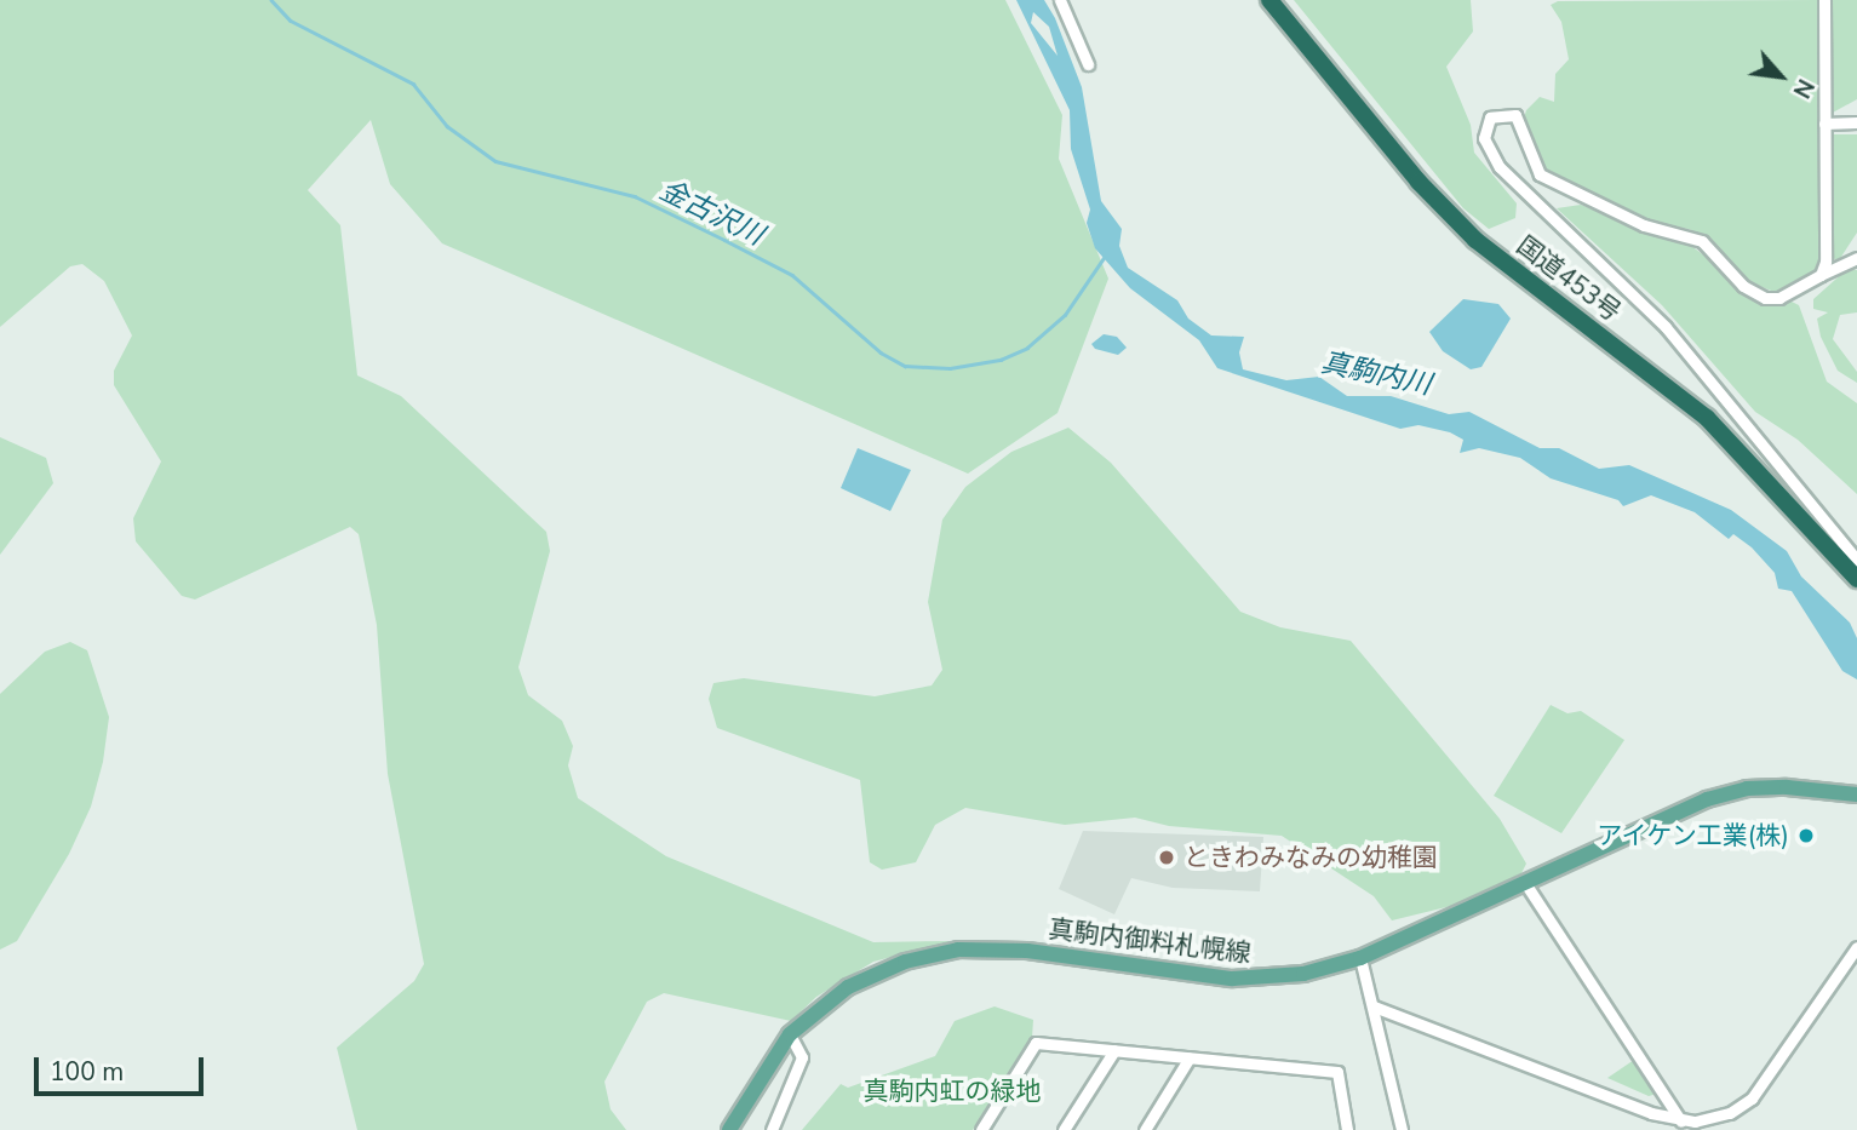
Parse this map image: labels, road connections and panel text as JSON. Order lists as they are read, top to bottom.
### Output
{
  "streets": {
    "highway": ["国道453号"],
    "main road": ["真駒内御料札幌線"]
  },
  "water": ["金古沢川", "真駒内川"],
  "parks": ["真駒内虹の緑地"],
  "places": ["アイケン工業(株)", "ときわみなみの幼稚園"],
  "scale_bar": "100 m",
  "north": "bottom right"
}
